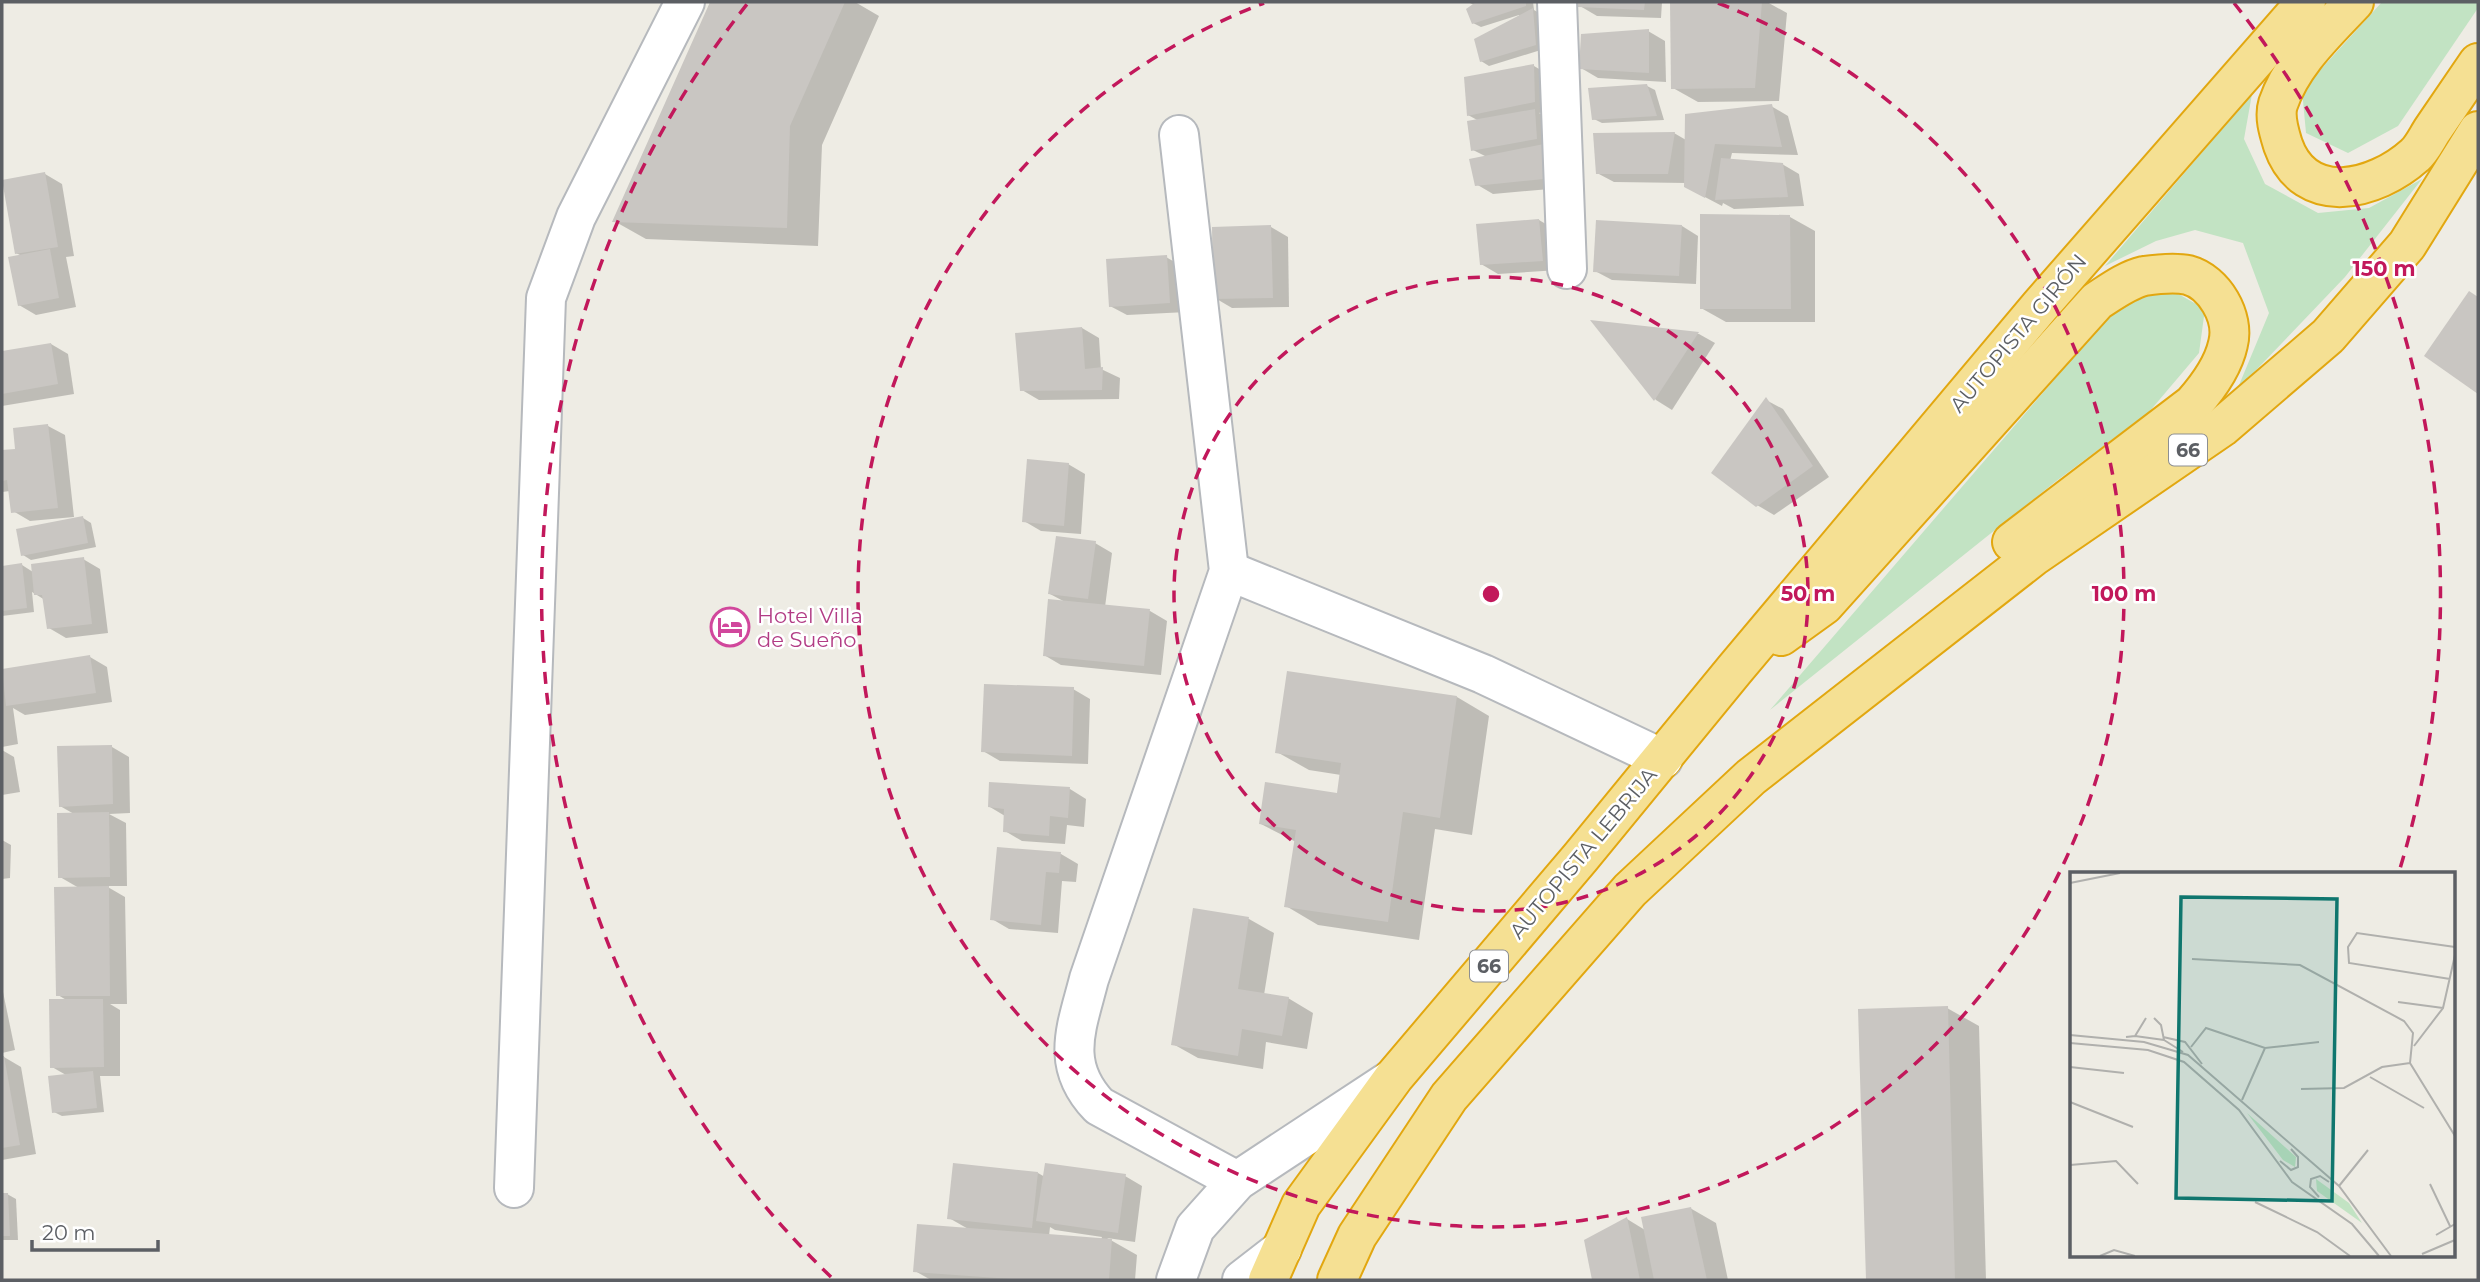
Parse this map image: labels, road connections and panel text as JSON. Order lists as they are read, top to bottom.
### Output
{
  "streets": {
    "highway": ["AUTOPISTA GIRÓN", "66", "AUTOPISTA LEBRIJA"]
  },
  "crossings": [
    ["AUTOPISTA GIRÓN", "AUTOPISTA LEBRIJA"]
  ],
  "places": {
    "hotel": ["Hotel Villa de Sueño"]
  },
  "scale_bar": "20 m",
  "rings": ["150 m", "50 m", "100 m"]
}
